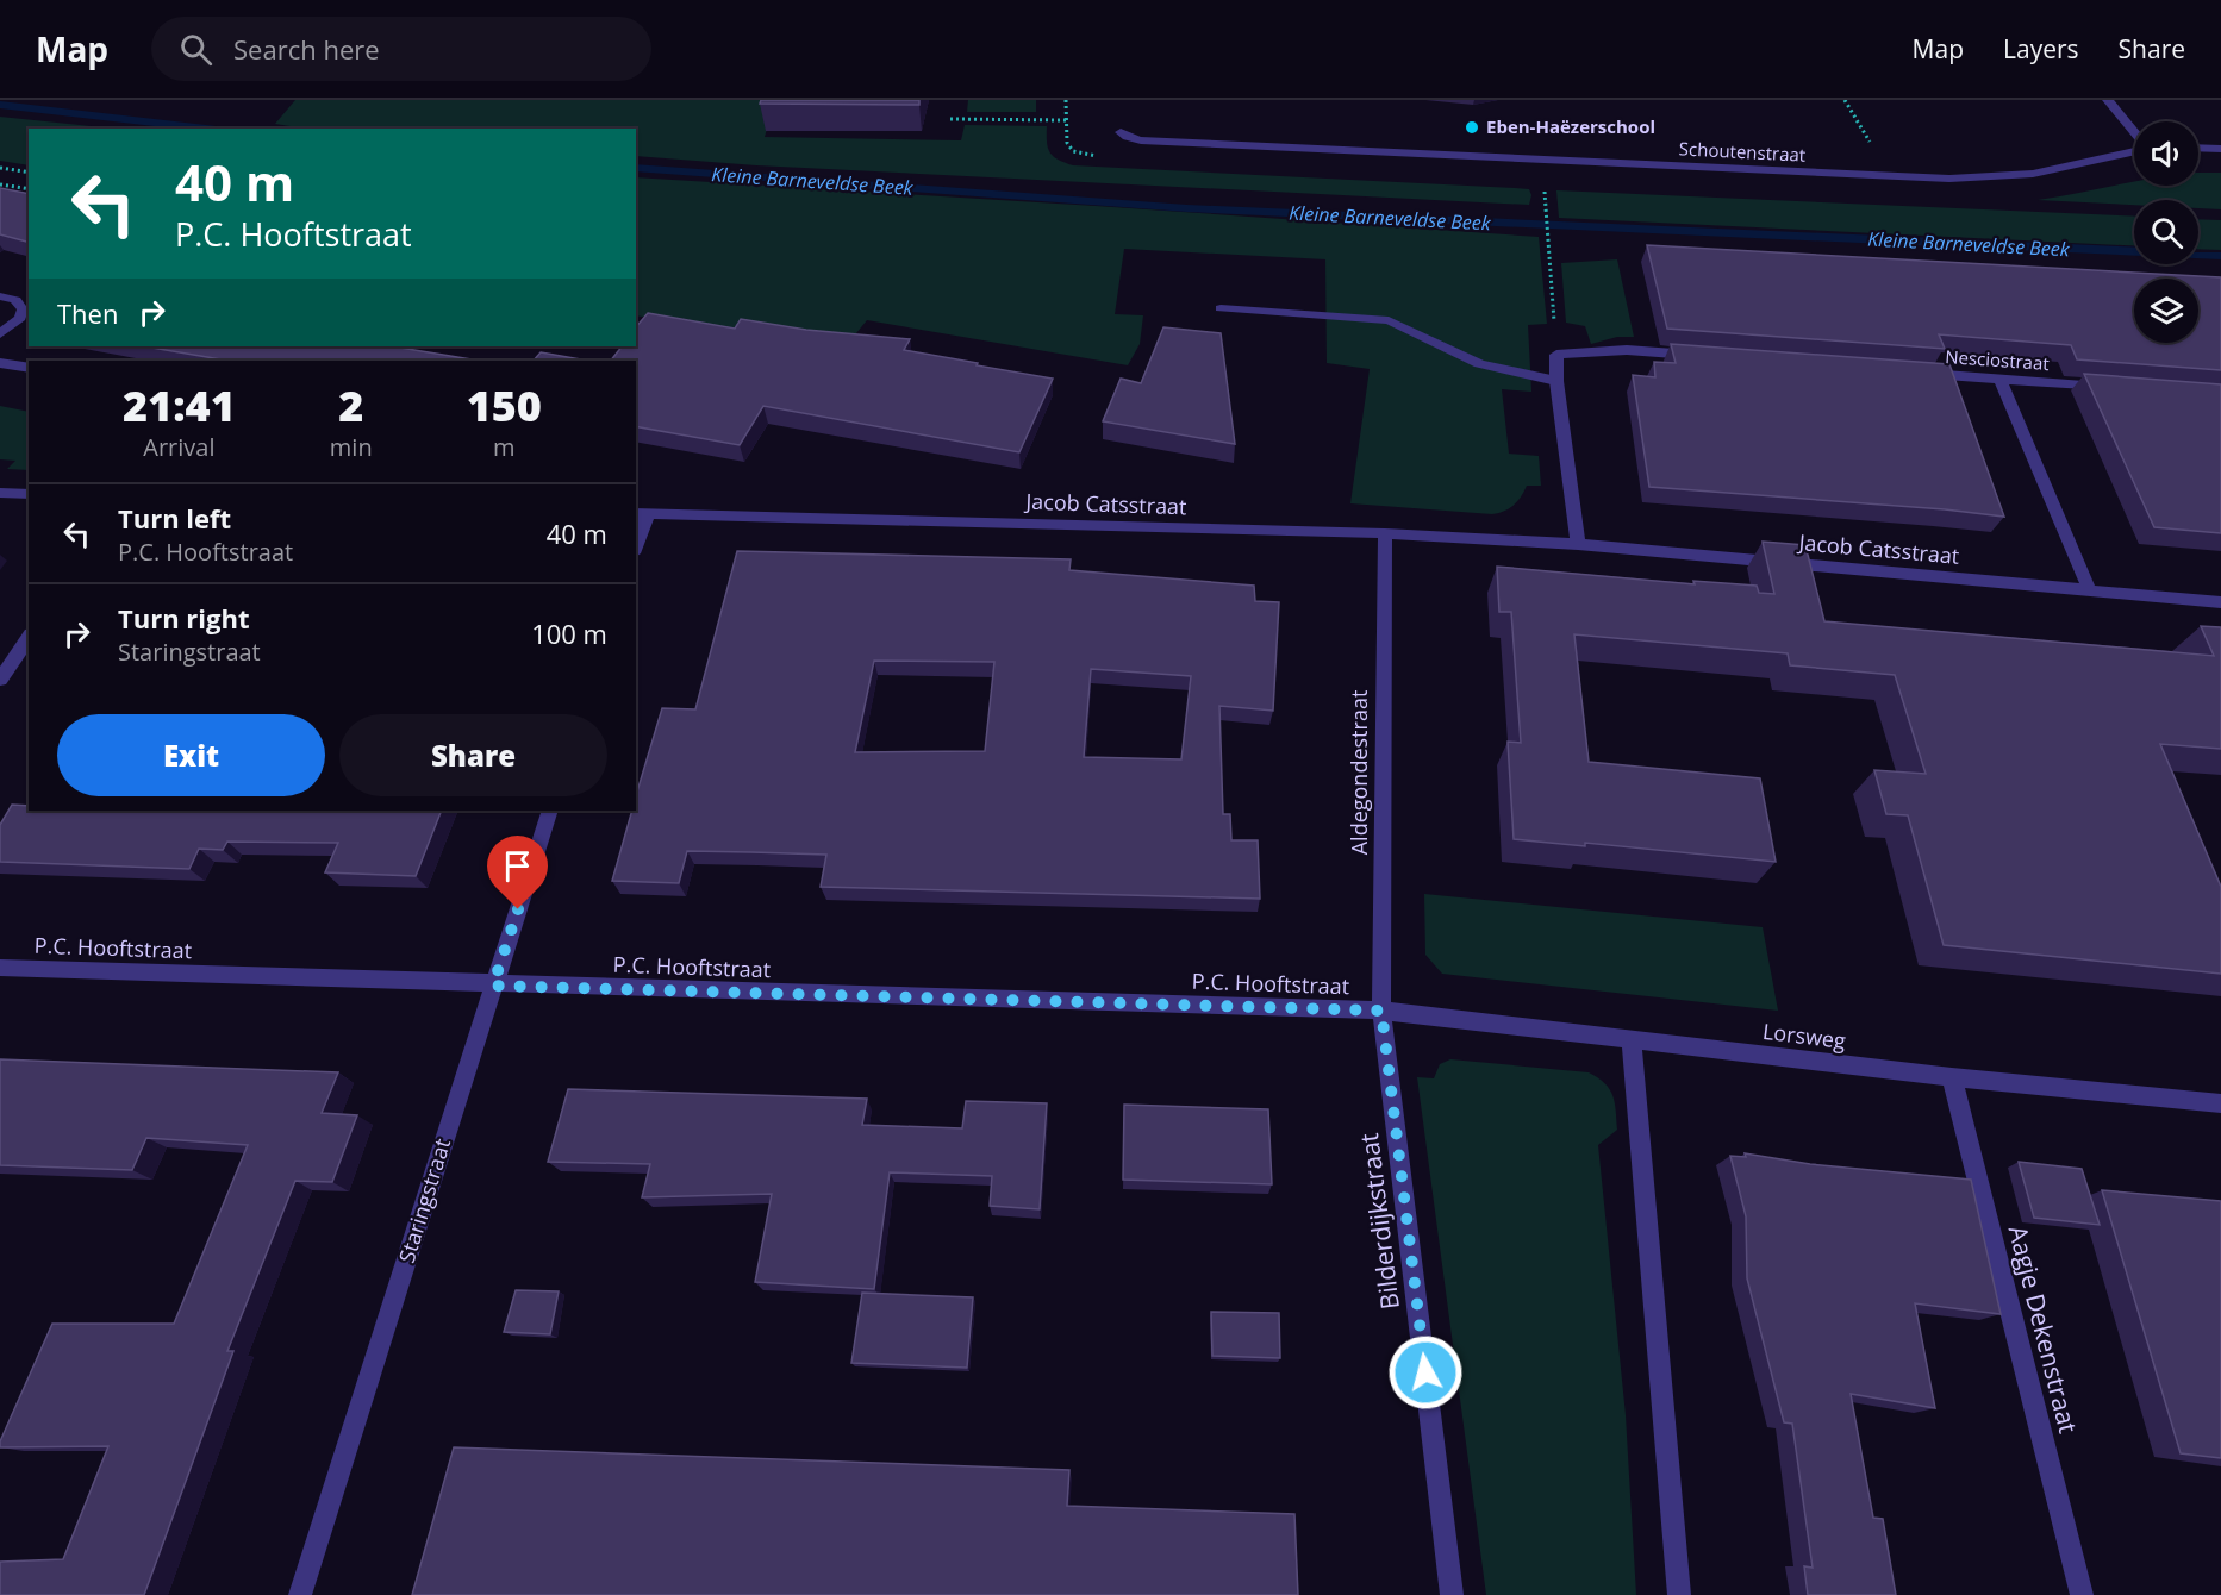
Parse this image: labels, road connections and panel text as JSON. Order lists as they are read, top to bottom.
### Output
{
  "streets": {
    "street": [
      "Schoutenstraat",
      "Nesciostraat",
      "Jacob Catsstraat",
      "Aldegondestraat",
      "P.C. Hooftstraat",
      "Lorsweg",
      "Staringstraat",
      "Bilderdijkstraat",
      "Aagje Dekenstraat"
    ]
  },
  "crossings": [
    ["Jacob Catsstraat", "Aldegondestraat"],
    ["Aldegondestraat", "P.C. Hooftstraat"],
    ["Aldegondestraat", "Lorsweg"],
    ["Aldegondestraat", "Bilderdijkstraat"],
    ["P.C. Hooftstraat", "Lorsweg"],
    ["P.C. Hooftstraat", "Staringstraat"],
    ["P.C. Hooftstraat", "Bilderdijkstraat"],
    ["Lorsweg", "Bilderdijkstraat"],
    ["Lorsweg", "Aagje Dekenstraat"]
  ],
  "water": ["Kleine Barneveldse Beek"],
  "places": ["Eben-Haëzerschool"],
  "page": {
    "header": "Map",
    "search": "Search here",
    "nav": ["Map", "Layers", "Share"],
    "turn": ["40 m", "P.C. Hooftstraat"],
    "then": "Then",
    "eta": [
      "21:41",
      "Arrival",
      "2",
      "min",
      "150",
      "m"
    ],
    "list": [
      {
        "name": "Turn left",
        "note": "P.C. Hooftstraat",
        "value": "40 m"
      },
      {
        "name": "Turn right",
        "note": "Staringstraat",
        "value": "100 m"
      }
    ],
    "buttons": ["Exit", "Share"]
  }
}
